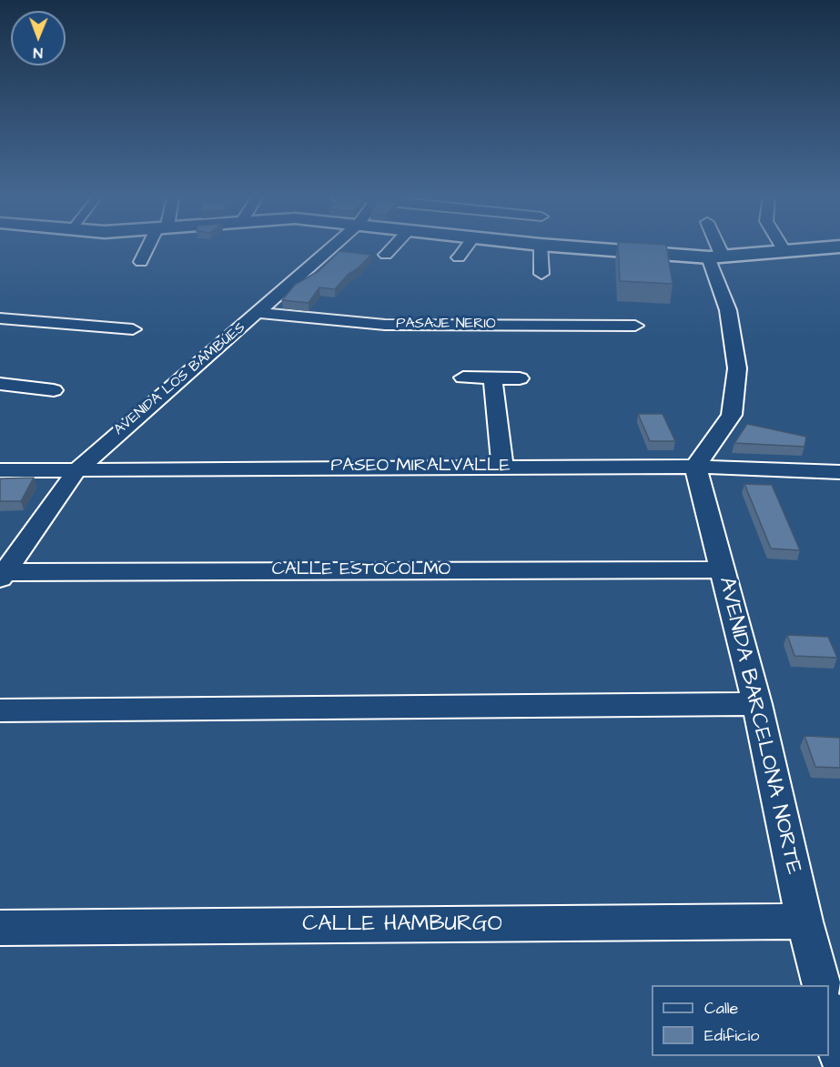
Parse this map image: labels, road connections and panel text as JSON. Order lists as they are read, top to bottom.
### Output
{
  "streets": {
    "street": [
      "PASAJE NERIO",
      "AVENIDA LOS BAMBÚES",
      "PASEO MIRALVALLE",
      "CALLE ESTOCOLMO",
      "AVENIDA BARCELONA NORTE",
      "CALLE HAMBURGO"
    ]
  },
  "crossings": [
    ["PASAJE NERIO", "AVENIDA LOS BAMBÚES"],
    ["AVENIDA LOS BAMBÚES", "PASEO MIRALVALLE"],
    ["AVENIDA LOS BAMBÚES", "CALLE ESTOCOLMO"],
    ["PASEO MIRALVALLE", "AVENIDA BARCELONA NORTE"],
    ["CALLE ESTOCOLMO", "AVENIDA BARCELONA NORTE"],
    ["AVENIDA BARCELONA NORTE", "CALLE HAMBURGO"]
  ],
  "legend": ["Calle", "Edificio"],
  "north": "bottom"
}
